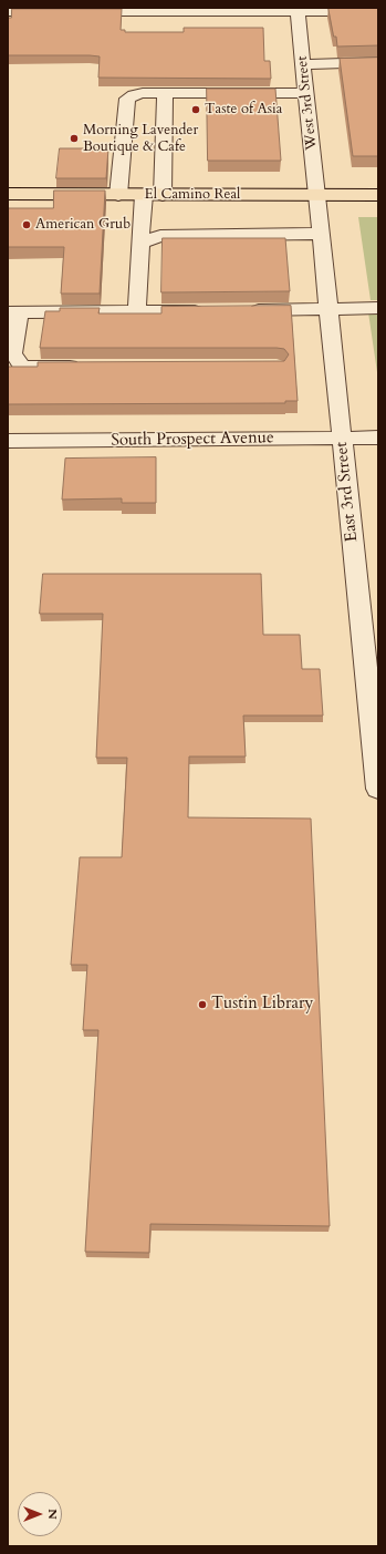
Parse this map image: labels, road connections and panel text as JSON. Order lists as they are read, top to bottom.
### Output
{
  "streets": {
    "main road": ["El Camino Real"],
    "street": ["West 3rd Street", "South Prospect Avenue", "East 3rd Street"]
  },
  "crossings": [
    ["West 3rd Street", "El Camino Real"],
    ["West 3rd Street", "East 3rd Street"],
    ["El Camino Real", "East 3rd Street"],
    ["South Prospect Avenue", "East 3rd Street"]
  ],
  "places": [
    "Taste of Asia",
    "Morning Lavender Boutique & Cafe",
    "American Grub",
    "Tustin Library"
  ],
  "north": "right"
}
